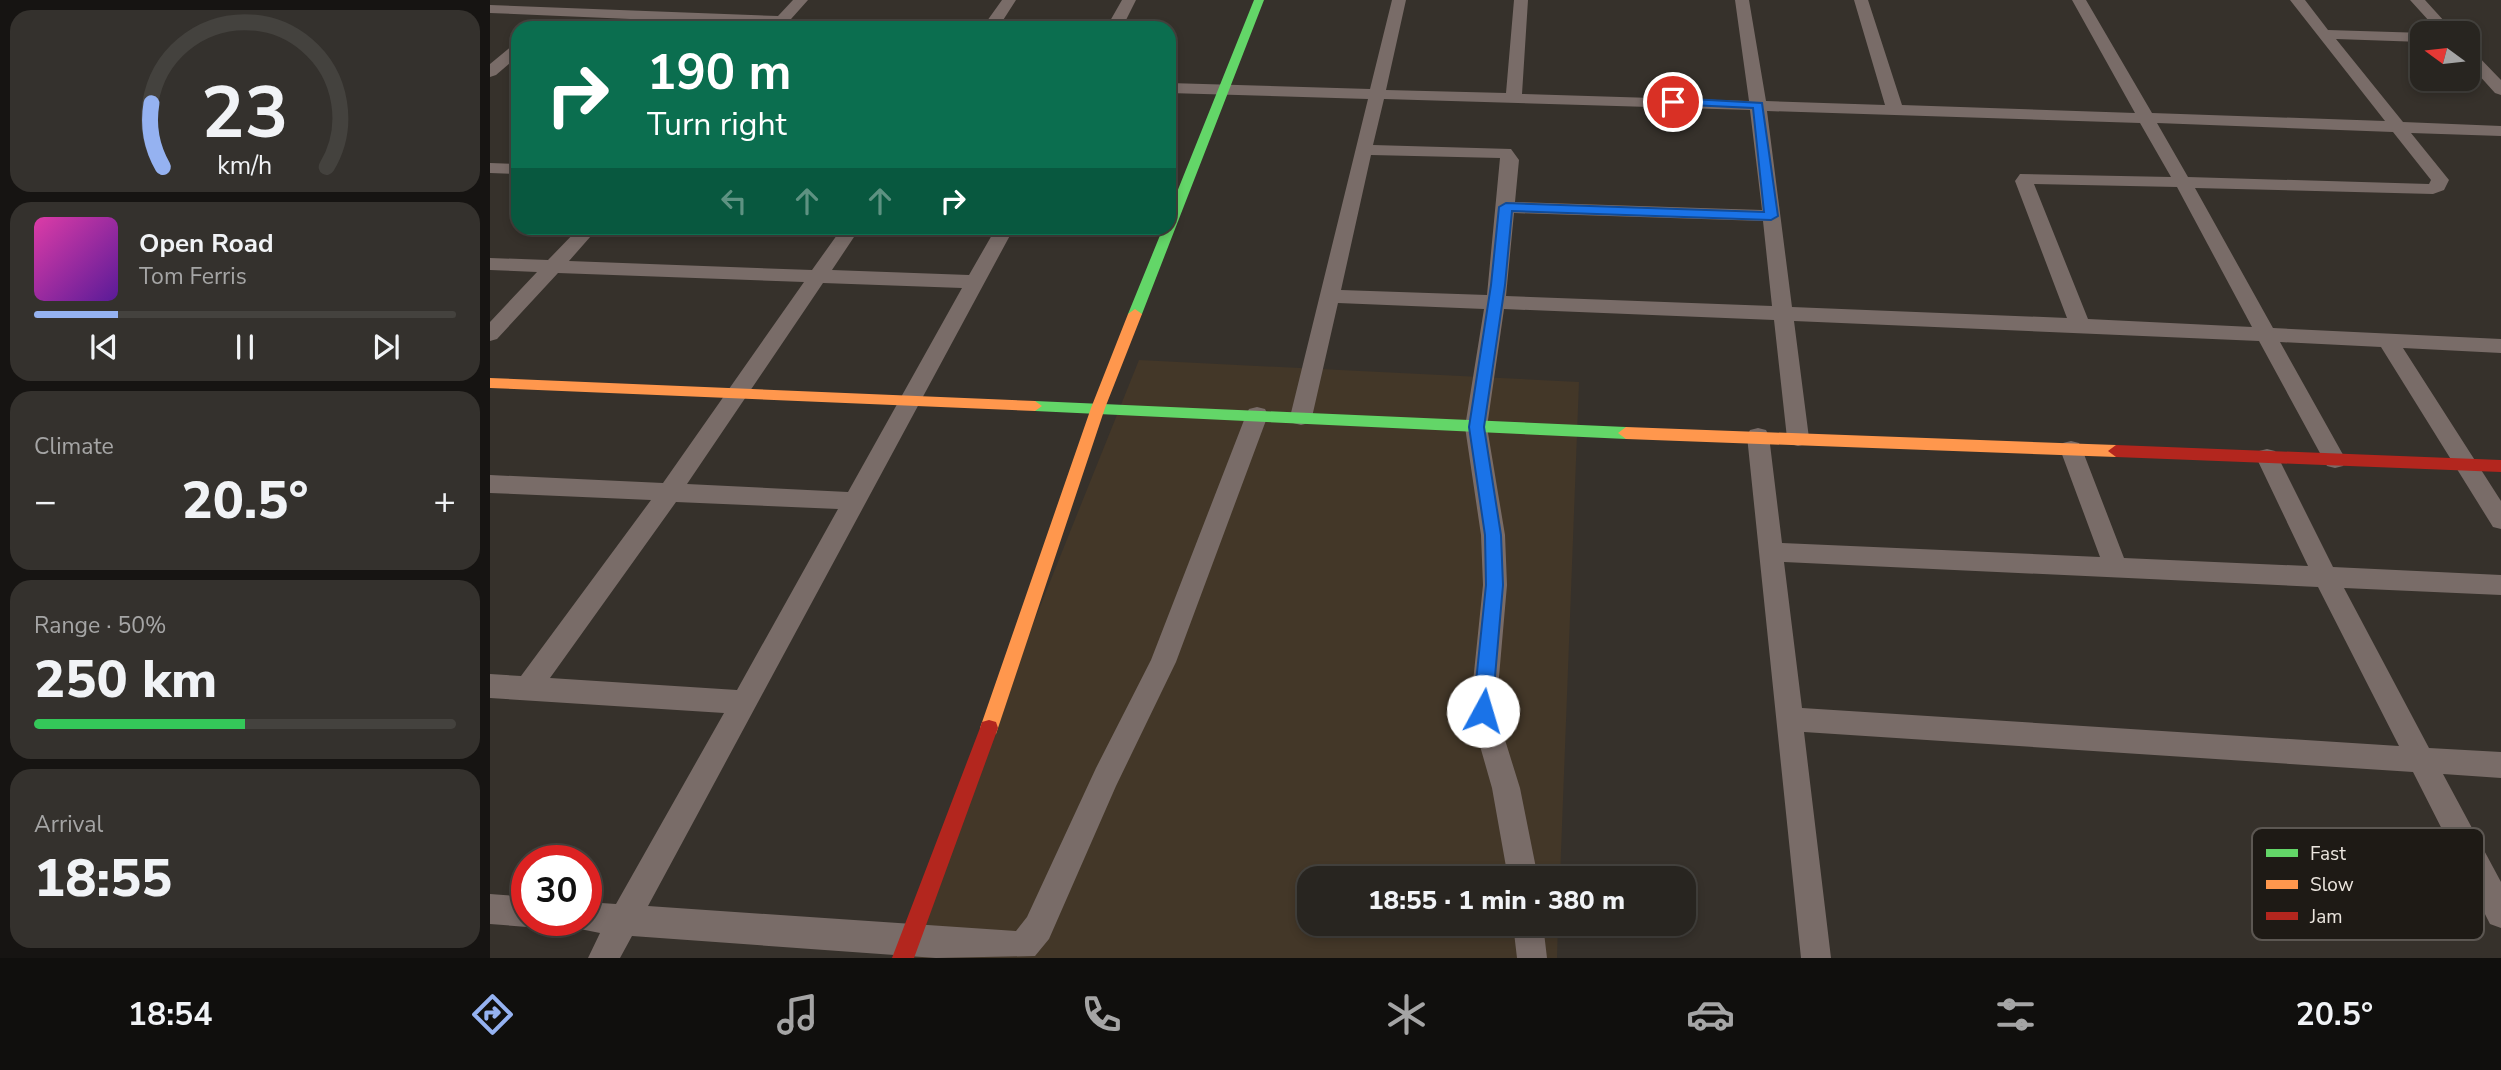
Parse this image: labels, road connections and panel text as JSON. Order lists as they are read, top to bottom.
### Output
{
  "legend": ["Fast", "Slow", "Jam"],
  "north": "left",
  "page": {
    "turn": ["190 m", "Turn right"],
    "song": ["Open Road", "Tom Ferris"],
    "tile": [
      "Climate",
      ["Range · 50%", "250 km"],
      ["Arrival", "18:55"]
    ],
    "heat": ["−", "20.5°", "+"],
    "limit": "30",
    "trip": "18:55 · 1 min · 380 m",
    "tabs": ["18:54", "20.5°"],
    "gauge": ["23", "km/h"]
  }
}
